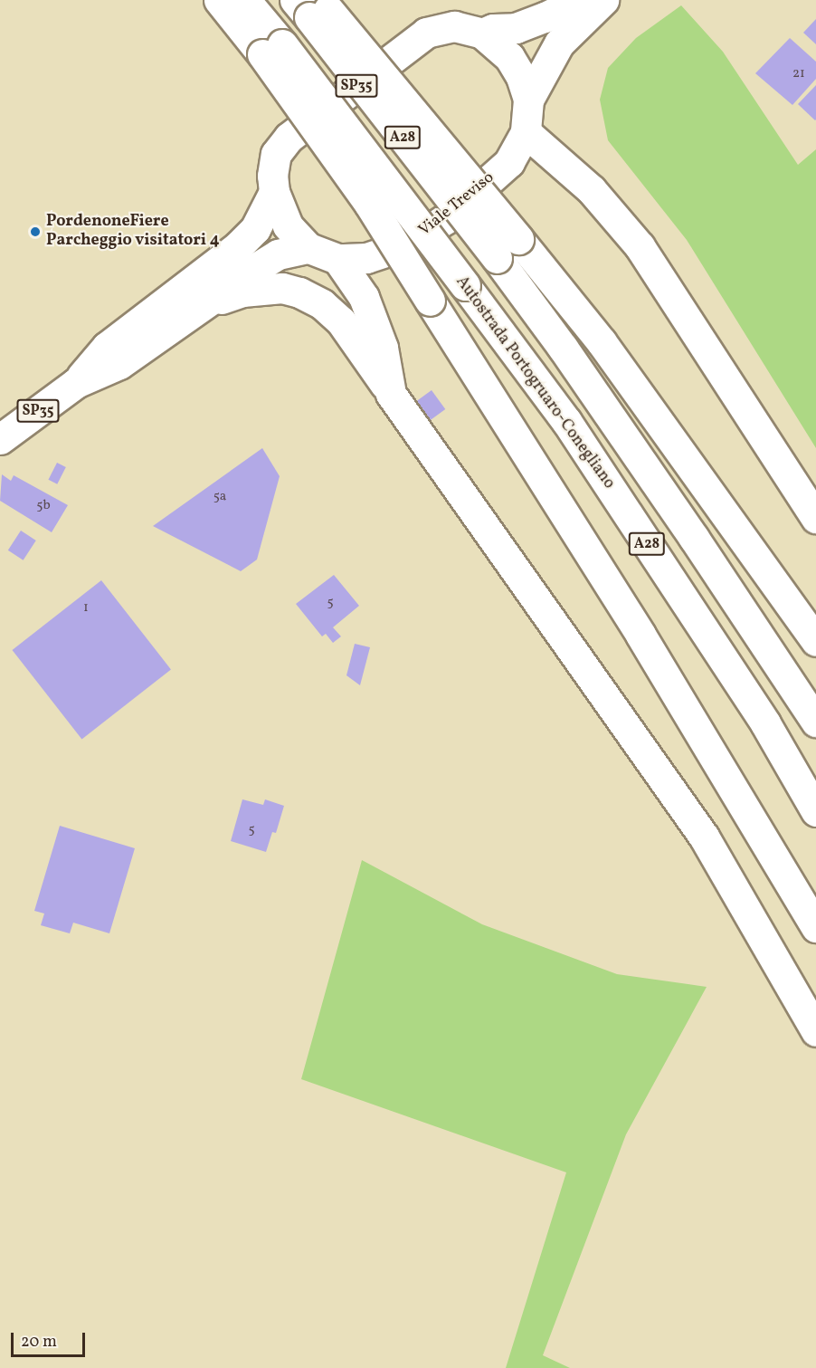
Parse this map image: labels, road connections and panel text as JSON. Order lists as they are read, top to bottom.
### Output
{
  "streets": {
    "main road": [
      "SP35",
      "A28",
      "Viale Treviso",
      "Autostrada Portogruaro-Conegliano"
    ]
  },
  "places": ["PordenoneFiere Parcheggio visitatori 4"],
  "house_numbers": [
    "21",
    "5a",
    "5b",
    "5",
    "1",
    "5"
  ],
  "scale_bar": "20 m"
}
